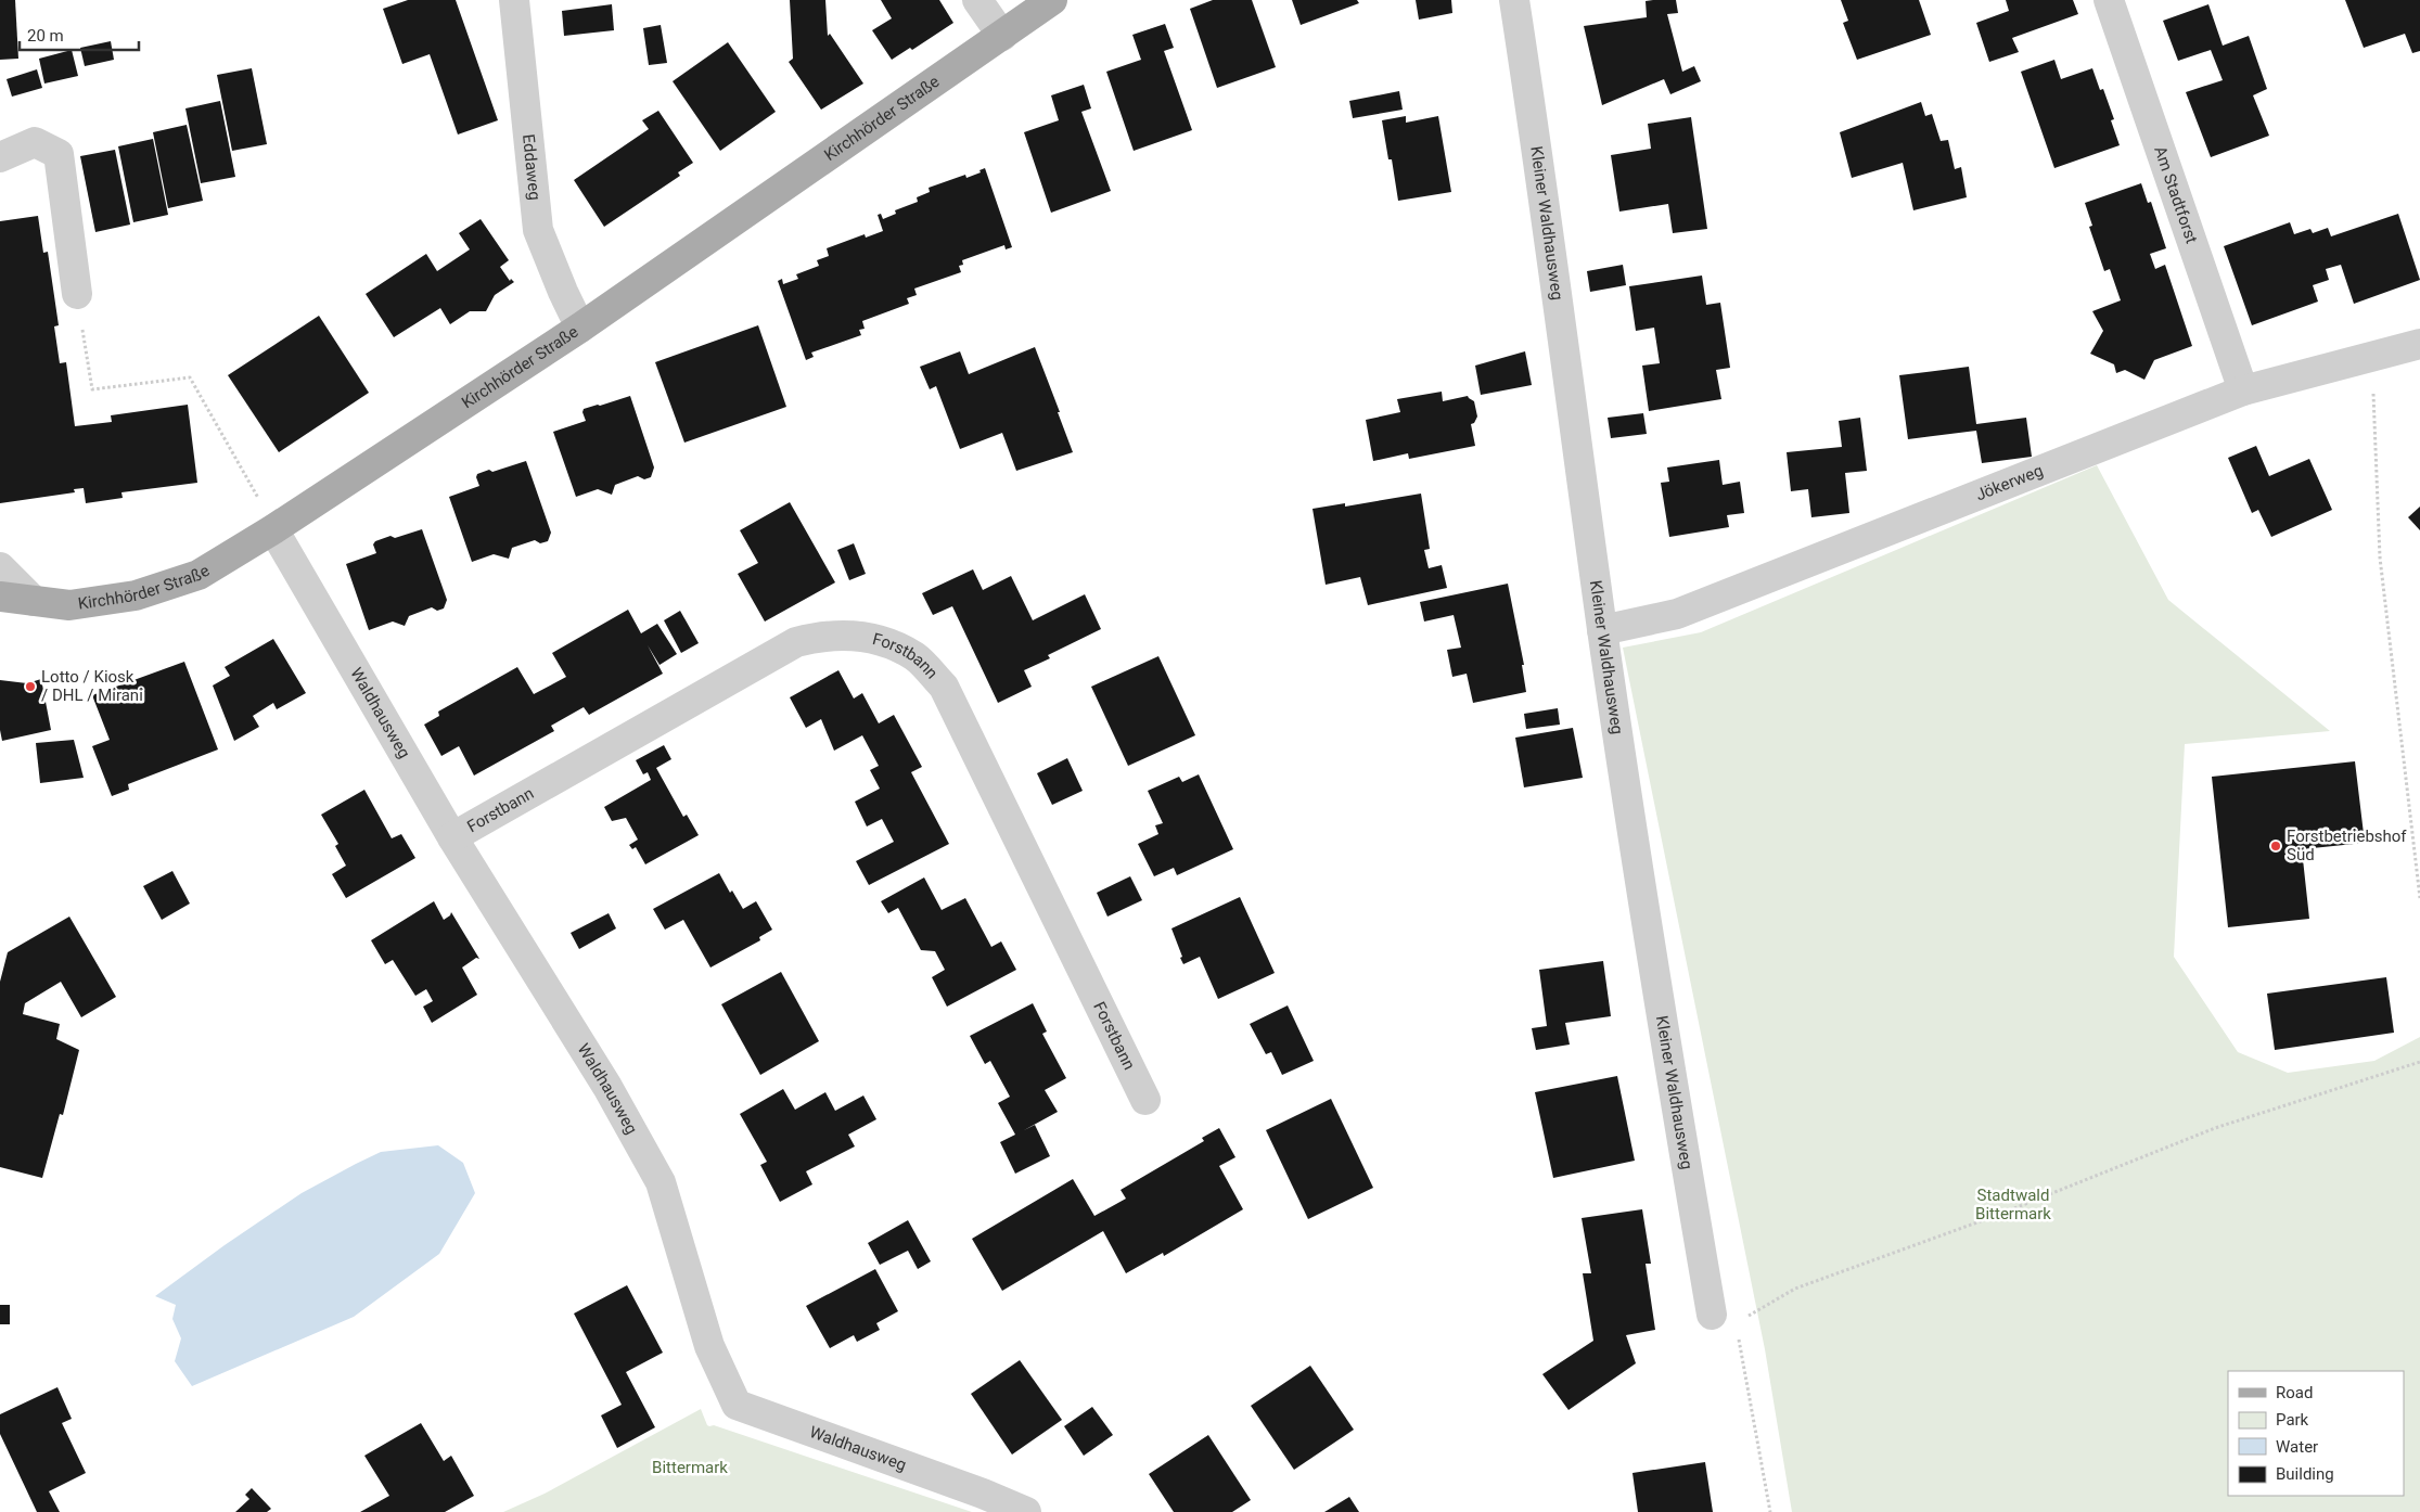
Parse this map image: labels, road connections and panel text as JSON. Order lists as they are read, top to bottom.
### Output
{
  "streets": {
    "main road": ["Kirchhörder Straße"],
    "street": [
      "Eddaweg",
      "Am Stadtforst",
      "Kleiner Waldhausweg",
      "Jökerweg",
      "Forstbann",
      "Waldhausweg"
    ]
  },
  "crossings": [
    ["Kirchhörder Straße", "Eddaweg"],
    ["Kirchhörder Straße", "Waldhausweg"],
    ["Am Stadtforst", "Jökerweg"],
    ["Kleiner Waldhausweg", "Jökerweg"],
    ["Forstbann", "Waldhausweg"]
  ],
  "parks": ["Stadtwald Bittermark", "Bittermark"],
  "places": ["Lotto / Kiosk / DHL / Mirani", "Forstbetriebshof Süd"],
  "legend": [
    "Road",
    "Park",
    "Water",
    "Building"
  ],
  "scale_bar": "20 m"
}
